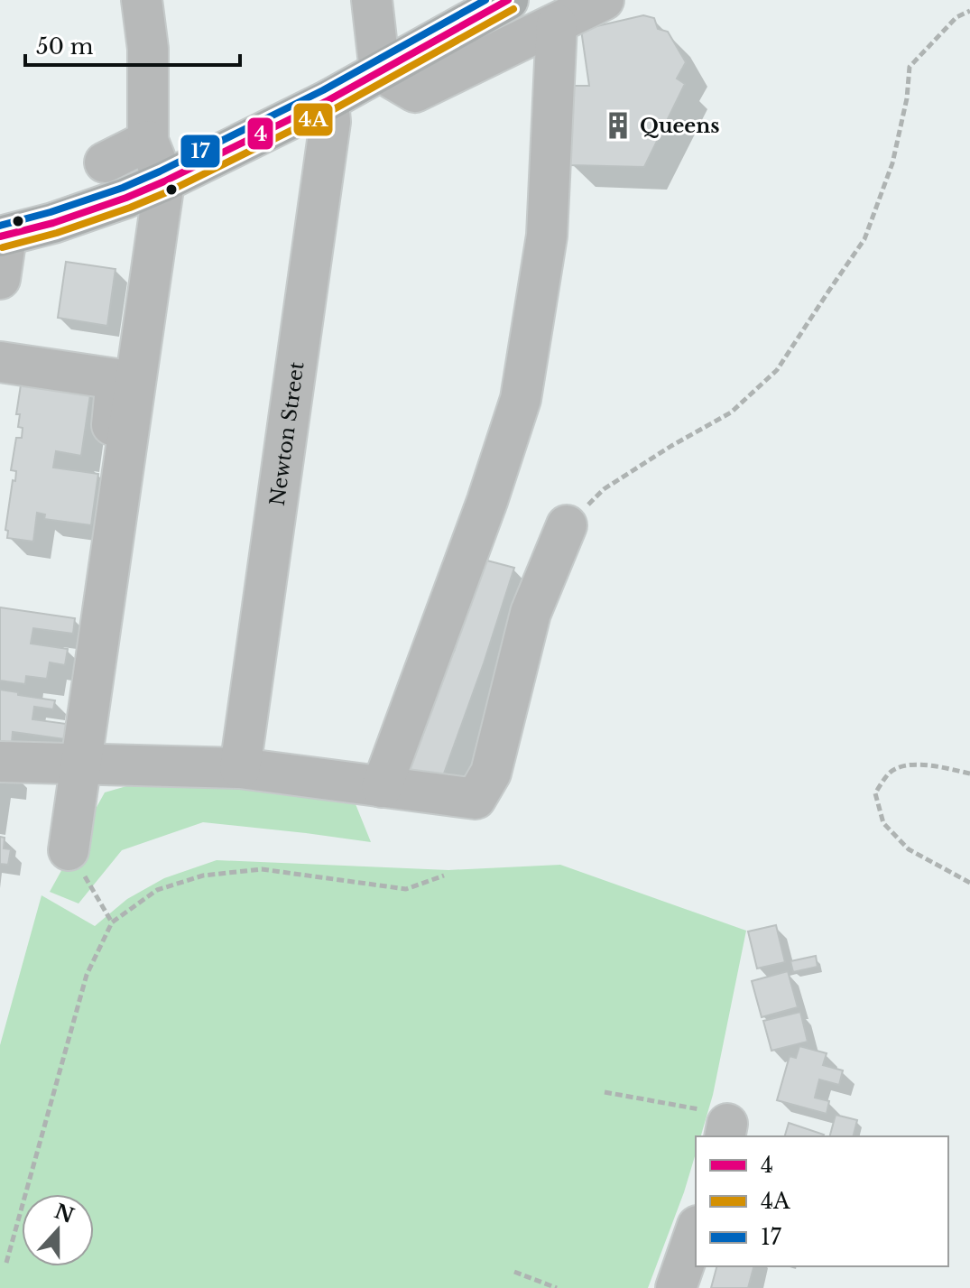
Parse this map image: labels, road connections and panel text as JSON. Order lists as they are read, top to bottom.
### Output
{
  "streets": {
    "street": ["Newton Street"]
  },
  "places": {
    "building": ["Queens"]
  },
  "lines": ["transit line 4", "transit line 17", "transit line 4A"],
  "legend": ["4", "4A", "17"],
  "scale_bar": "50 m",
  "north": "top"
}
